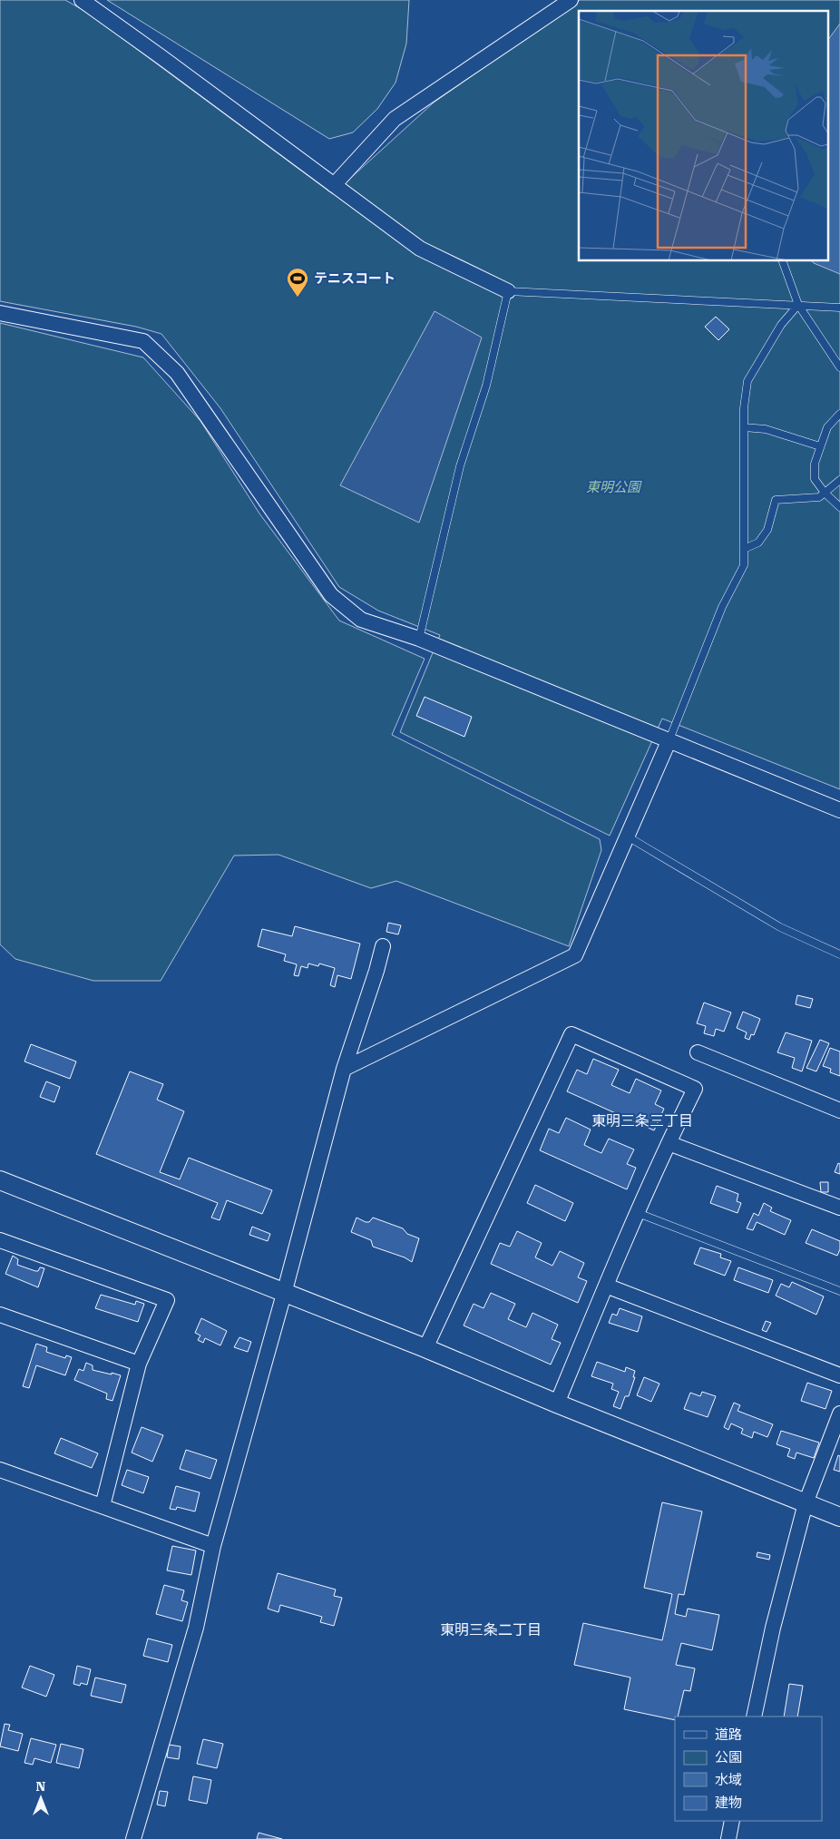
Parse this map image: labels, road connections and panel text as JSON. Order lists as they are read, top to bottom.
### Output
{
  "districts": ["東明三条三丁目", "東明三条二丁目"],
  "parks": ["東明公園"],
  "places": {
    "sports": ["テニスコート"]
  },
  "legend": [
    "道路",
    "公園",
    "水域",
    "建物"
  ],
  "north": "top"
}
